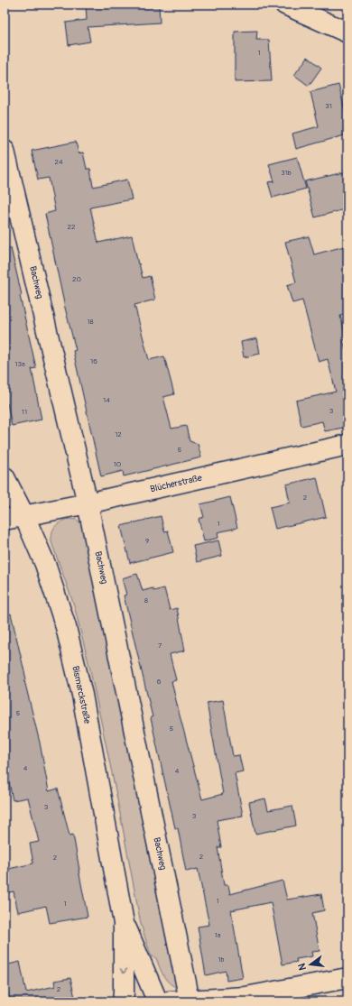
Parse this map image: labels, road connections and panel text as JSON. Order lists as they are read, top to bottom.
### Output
{
  "streets": {
    "street": ["Bachweg", "Blücherstraße", "Bismarckstraße"]
  },
  "crossings": [
    ["Bachweg", "Blücherstraße"],
    ["Blücherstraße", "Bismarckstraße"]
  ],
  "house_numbers": [
    "1",
    "31",
    "24",
    "31b",
    "22",
    "20",
    "18",
    "16",
    "13a",
    "14",
    "3",
    "11",
    "12",
    "5",
    "10",
    "2",
    "1",
    "9",
    "8",
    "7",
    "6",
    "5",
    "5",
    "4",
    "4",
    "3",
    "3",
    "2",
    "2",
    "1",
    "1",
    "1a",
    "1b",
    "2"
  ],
  "north": "left"
}
